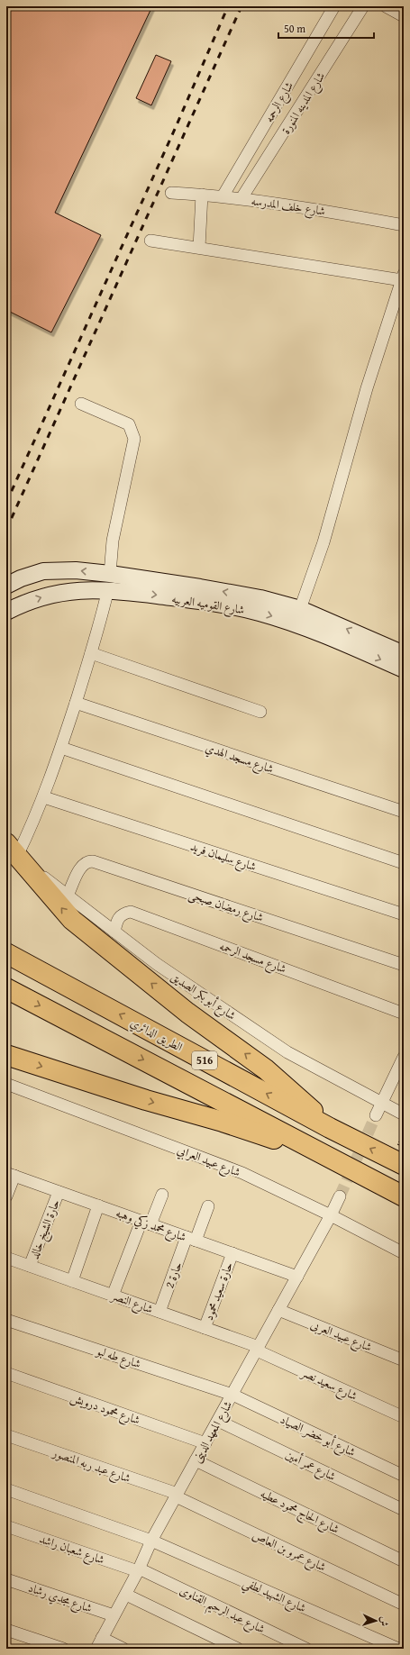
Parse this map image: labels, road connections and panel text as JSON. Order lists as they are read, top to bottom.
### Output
{
  "streets": {
    "highway": ["الطريق الدائري", "516"],
    "street": [
      "شارع الرحمه",
      "شارع المدينه المنورة",
      "شارع خلف المدرسه",
      "شارع القوميه العربيه",
      "شارع مسجد الهدي",
      "شارع سليمان فريد",
      "شارع رمضان صبحى",
      "شارع مسجد الرحمه",
      "شارع أبو بكر الصديق",
      "شارع عبيد العرابي",
      "شارع محمد زكي وهبه",
      "حارة الشيخ خالد",
      "حارة 2",
      "حارة سعيد محمود",
      "شارع النصر",
      "شارع عبيد العربى",
      "شارع طه لبو",
      "شارع سعيد نصر",
      "شارع محمود درويش",
      "شارع المعهد الدينى",
      "شارع أبو خضر الصياد",
      "شارع عبد ربه المنصور",
      "شارع عمر أمين",
      "شارع الحاج محمود عطيه",
      "شارع شعبان راشد",
      "شارع عمرو بن العاص",
      "شارع الشهيد لطفي",
      "شارع مجدي رشاد",
      "شارع عبد الرحيم القناوى"
    ]
  },
  "crossings": [
    ["شارع الرحمه", "شارع خلف المدرسه"],
    ["شارع المدينه المنورة", "شارع خلف المدرسه"],
    ["شارع رمضان صبحى", "شارع أبو بكر الصديق"],
    ["شارع مسجد الرحمه", "شارع أبو بكر الصديق"],
    ["شارع عبيد العرابي", "شارع المعهد الدينى"],
    ["شارع محمد زكي وهبه", "حارة الشيخ خالد"],
    ["شارع محمد زكي وهبه", "حارة 2"],
    ["شارع محمد زكي وهبه", "حارة سعيد محمود"],
    ["شارع محمد زكي وهبه", "شارع المعهد الدينى"],
    ["حارة الشيخ خالد", "شارع النصر"],
    ["حارة 2", "شارع النصر"],
    ["حارة سعيد محمود", "شارع النصر"],
    ["شارع النصر", "شارع سعيد نصر"],
    ["شارع النصر", "شارع المعهد الدينى"],
    ["شارع عبيد العربى", "شارع المعهد الدينى"],
    ["شارع طه لبو", "شارع المعهد الدينى"],
    ["شارع طه لبو", "شارع أبو خضر الصياد"],
    ["شارع سعيد نصر", "شارع المعهد الدينى"],
    ["شارع محمود درويش", "شارع المعهد الدينى"],
    ["شارع المعهد الدينى", "شارع أبو خضر الصياد"],
    ["شارع المعهد الدينى", "شارع عبد ربه المنصور"],
    ["شارع المعهد الدينى", "شارع عمر أمين"],
    ["شارع المعهد الدينى", "شارع الحاج محمود عطيه"],
    ["شارع المعهد الدينى", "شارع شعبان راشد"],
    ["شارع المعهد الدينى", "شارع عمرو بن العاص"],
    ["شارع المعهد الدينى", "شارع الشهيد لطفي"],
    ["شارع المعهد الدينى", "شارع مجدي رشاد"],
    ["شارع المعهد الدينى", "شارع عبد الرحيم القناوى"],
    ["شارع عبد ربه المنصور", "شارع عمرو بن العاص"],
    ["شارع شعبان راشد", "شارع عبد الرحيم القناوى"]
  ],
  "scale_bar": "50 m",
  "north": "right"
}
